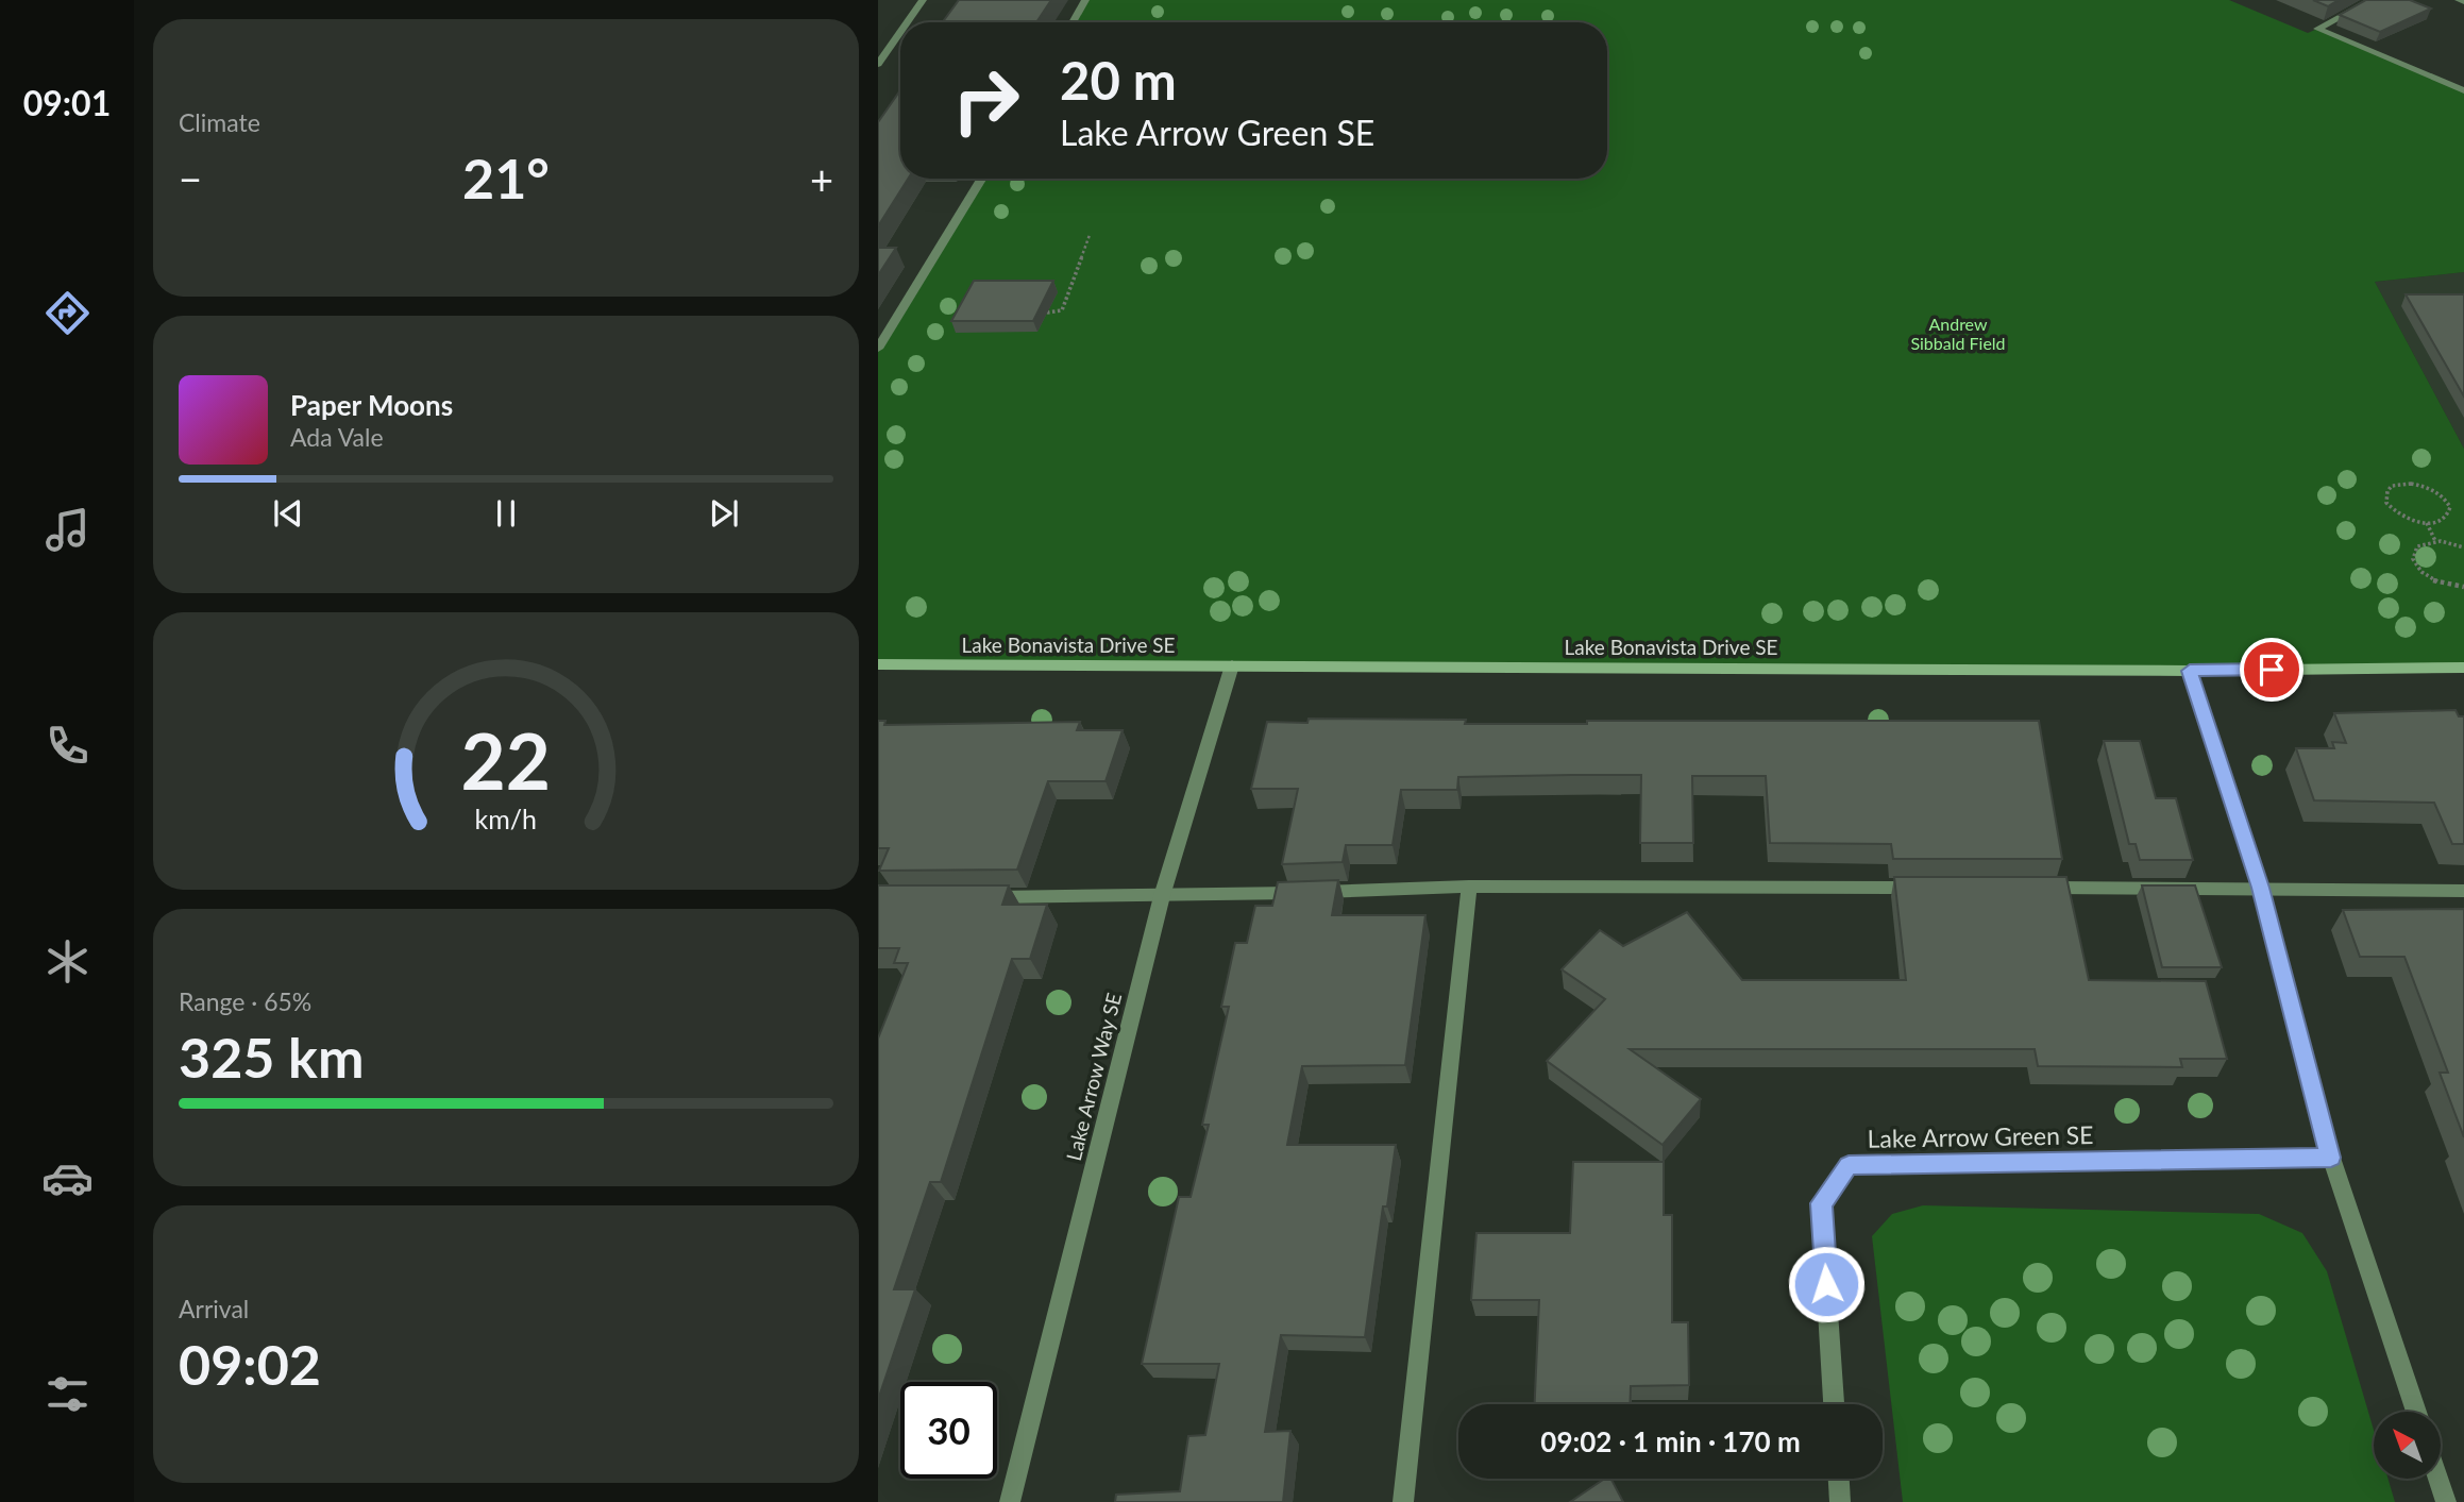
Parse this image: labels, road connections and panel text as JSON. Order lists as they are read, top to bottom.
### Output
{
  "streets": {
    "street": ["Lake Bonavista Drive SE", "Lake Arrow Way SE", "Lake Arrow Green SE"]
  },
  "crossings": [
    ["Lake Bonavista Drive SE", "Lake Arrow Way SE"]
  ],
  "parks": ["Andrew Sibbald Field"],
  "north": "top left",
  "page": {
    "tabs": "09:01",
    "tile": [
      "Climate",
      ["Range · 65%", "325 km"],
      ["Arrival", "09:02"]
    ],
    "turn": ["20 m", "Lake Arrow Green SE"],
    "heat": ["−", "21°", "+"],
    "song": ["Paper Moons", "Ada Vale"],
    "limit": "30",
    "trip": "09:02 · 1 min · 170 m",
    "gauge": ["22", "km/h"]
  }
}
